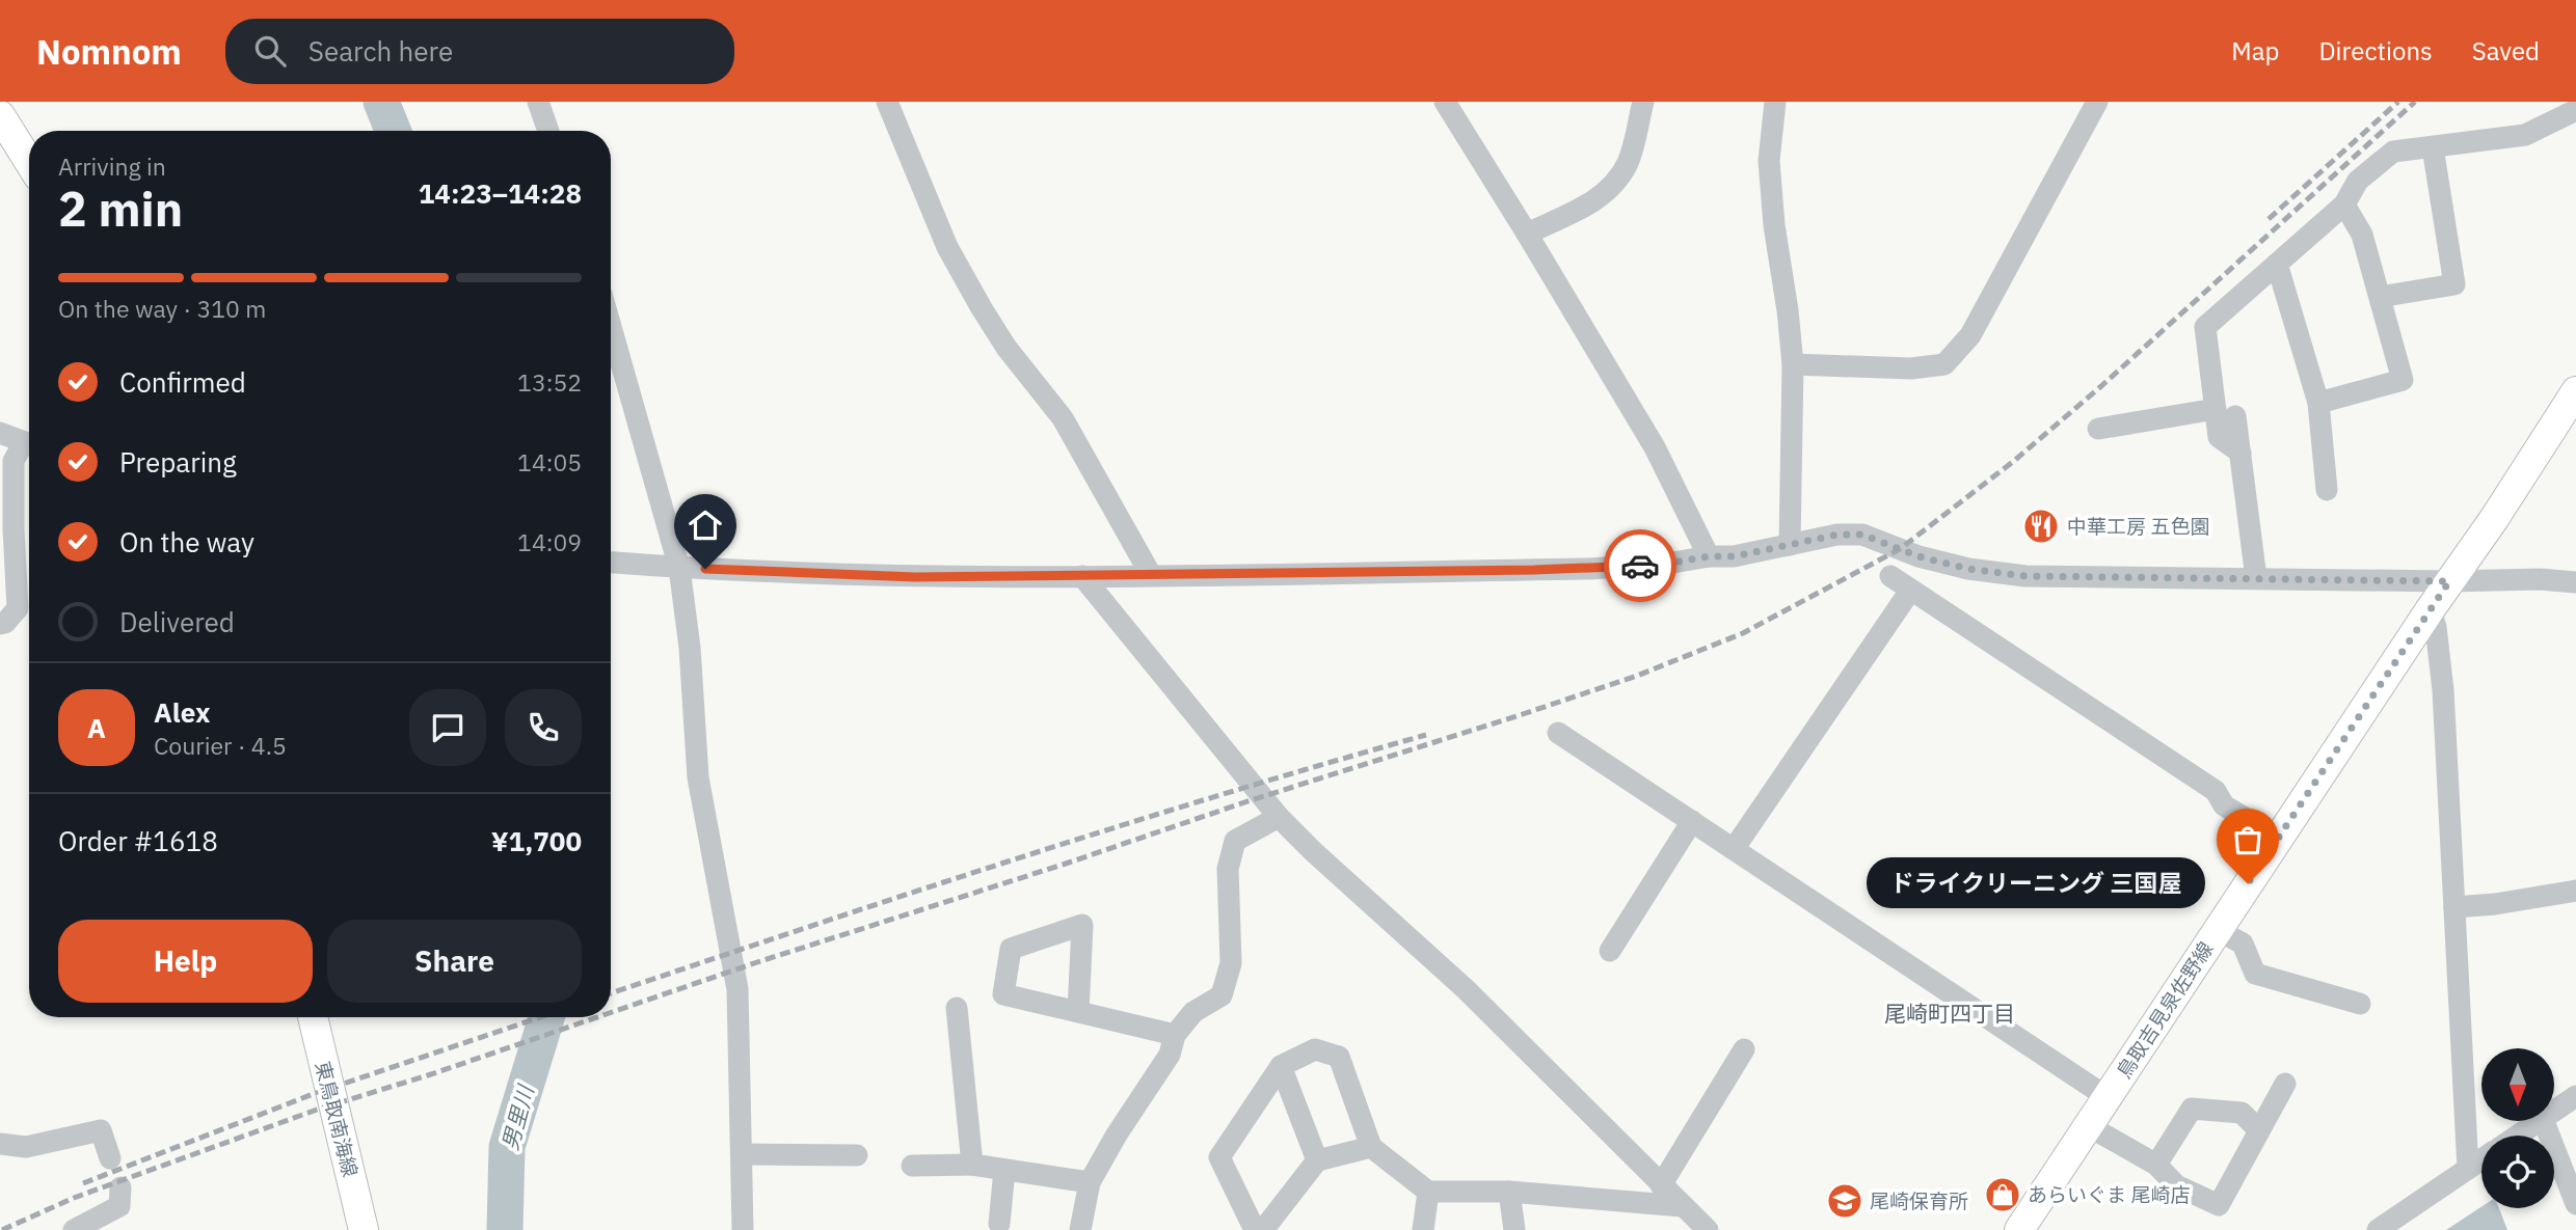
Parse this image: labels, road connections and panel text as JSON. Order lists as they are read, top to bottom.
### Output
{
  "streets": {
    "main road": ["鳥取吉見泉佐野線", "東鳥取南海線"]
  },
  "districts": ["尾崎町四丁目"],
  "water": ["男里川"],
  "places": {
    "restaurant": ["中華工房 五色園"],
    "other": ["ドライクリーニング 三国屋"],
    "shop": ["あらいぐま 尾崎店"],
    "school or university": ["尾崎保育所"]
  },
  "north": "bottom",
  "page": {
    "header": "Nomnom",
    "search": "Search here",
    "nav": ["Map", "Directions", "Saved"],
    "heading": ["2 min", "Arriving in", "14:23–14:28"],
    "panel": [
      "Alex",
      "Courier · 4.5",
      "Order #1618",
      "¥1,700"
    ],
    "bar": "On the way · 310 m",
    "list": [
      ["Confirmed", "13:52"],
      ["Preparing", "14:05"],
      ["On the way", "14:09"],
      "Delivered"
    ],
    "round": "A",
    "bubble": "ドライクリーニング 三国屋",
    "buttons": ["Help", "Share"]
  }
}
